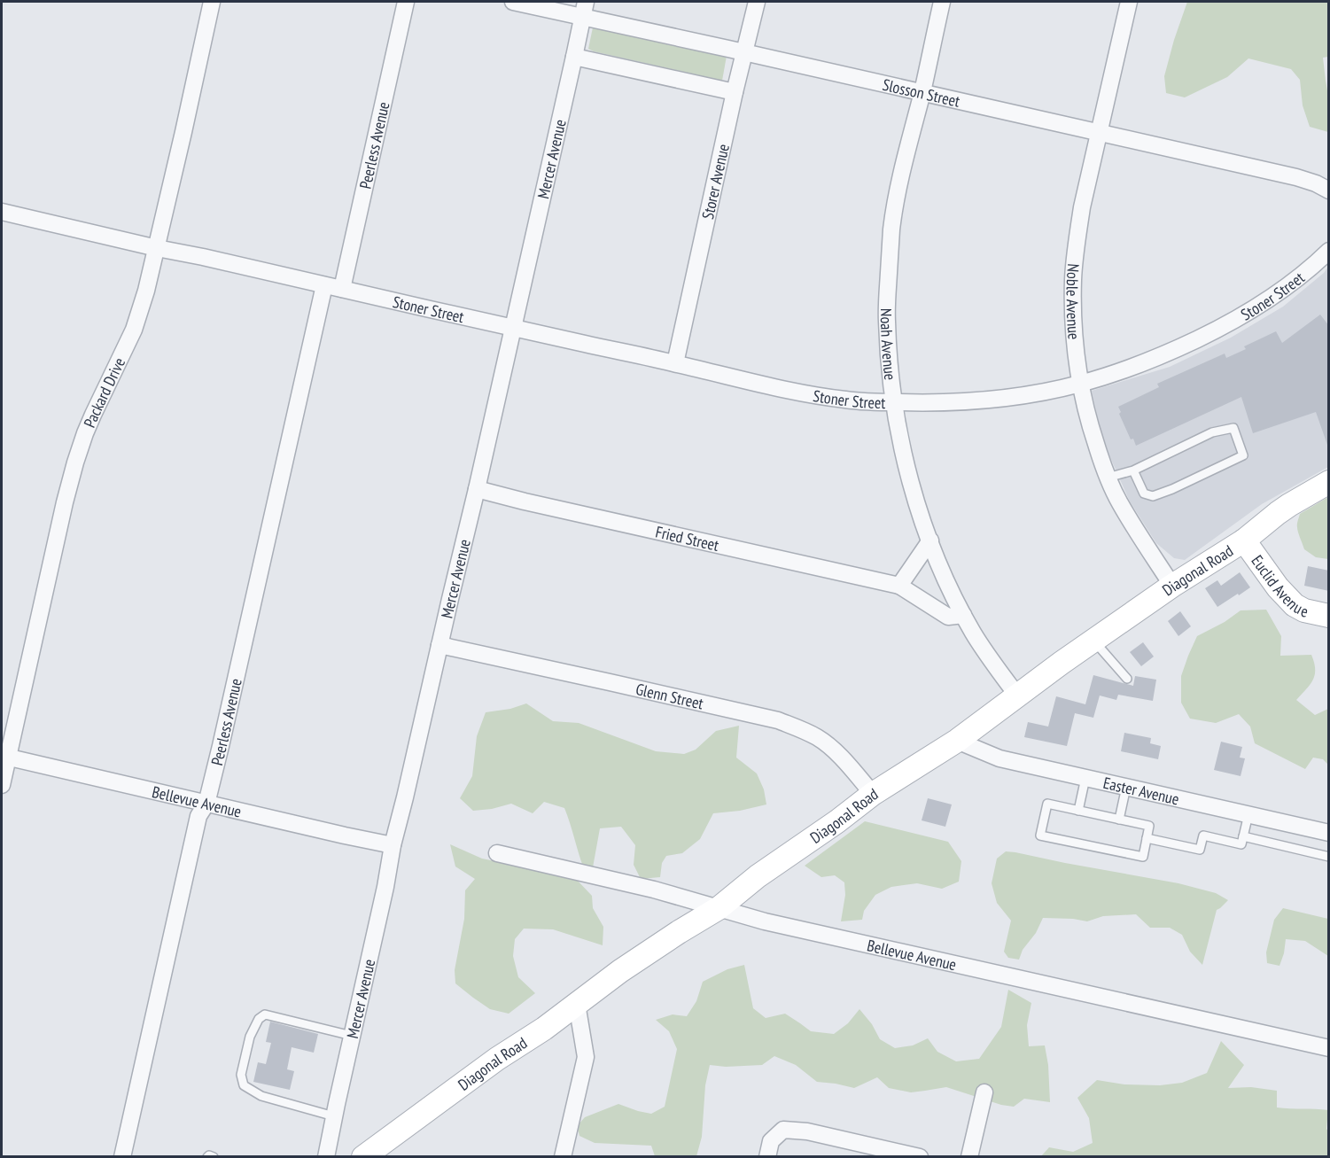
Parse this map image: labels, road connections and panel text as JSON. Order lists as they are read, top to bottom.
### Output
{
  "streets": {
    "street": [
      "Slosson Street",
      "Peerless Avenue",
      "Mercer Avenue",
      "Storer Avenue",
      "Stoner Street",
      "Noble Avenue",
      "Noah Avenue",
      "Packard Drive",
      "Fried Street",
      "Diagonal Road",
      "Euclid Avenue",
      "Glenn Street",
      "Easter Avenue",
      "Bellevue Avenue"
    ]
  },
  "crossings": [
    ["Slosson Street", "Mercer Avenue"],
    ["Slosson Street", "Storer Avenue"],
    ["Slosson Street", "Noble Avenue"],
    ["Slosson Street", "Noah Avenue"],
    ["Peerless Avenue", "Stoner Street"],
    ["Peerless Avenue", "Bellevue Avenue"],
    ["Mercer Avenue", "Stoner Street"],
    ["Mercer Avenue", "Fried Street"],
    ["Mercer Avenue", "Glenn Street"],
    ["Mercer Avenue", "Bellevue Avenue"],
    ["Storer Avenue", "Stoner Street"],
    ["Stoner Street", "Noble Avenue"],
    ["Stoner Street", "Noah Avenue"],
    ["Noble Avenue", "Diagonal Road"],
    ["Noah Avenue", "Fried Street"],
    ["Noah Avenue", "Diagonal Road"],
    ["Packard Drive", "Bellevue Avenue"],
    ["Diagonal Road", "Euclid Avenue"],
    ["Diagonal Road", "Glenn Street"],
    ["Diagonal Road", "Easter Avenue"],
    ["Diagonal Road", "Bellevue Avenue"]
  ]
}
